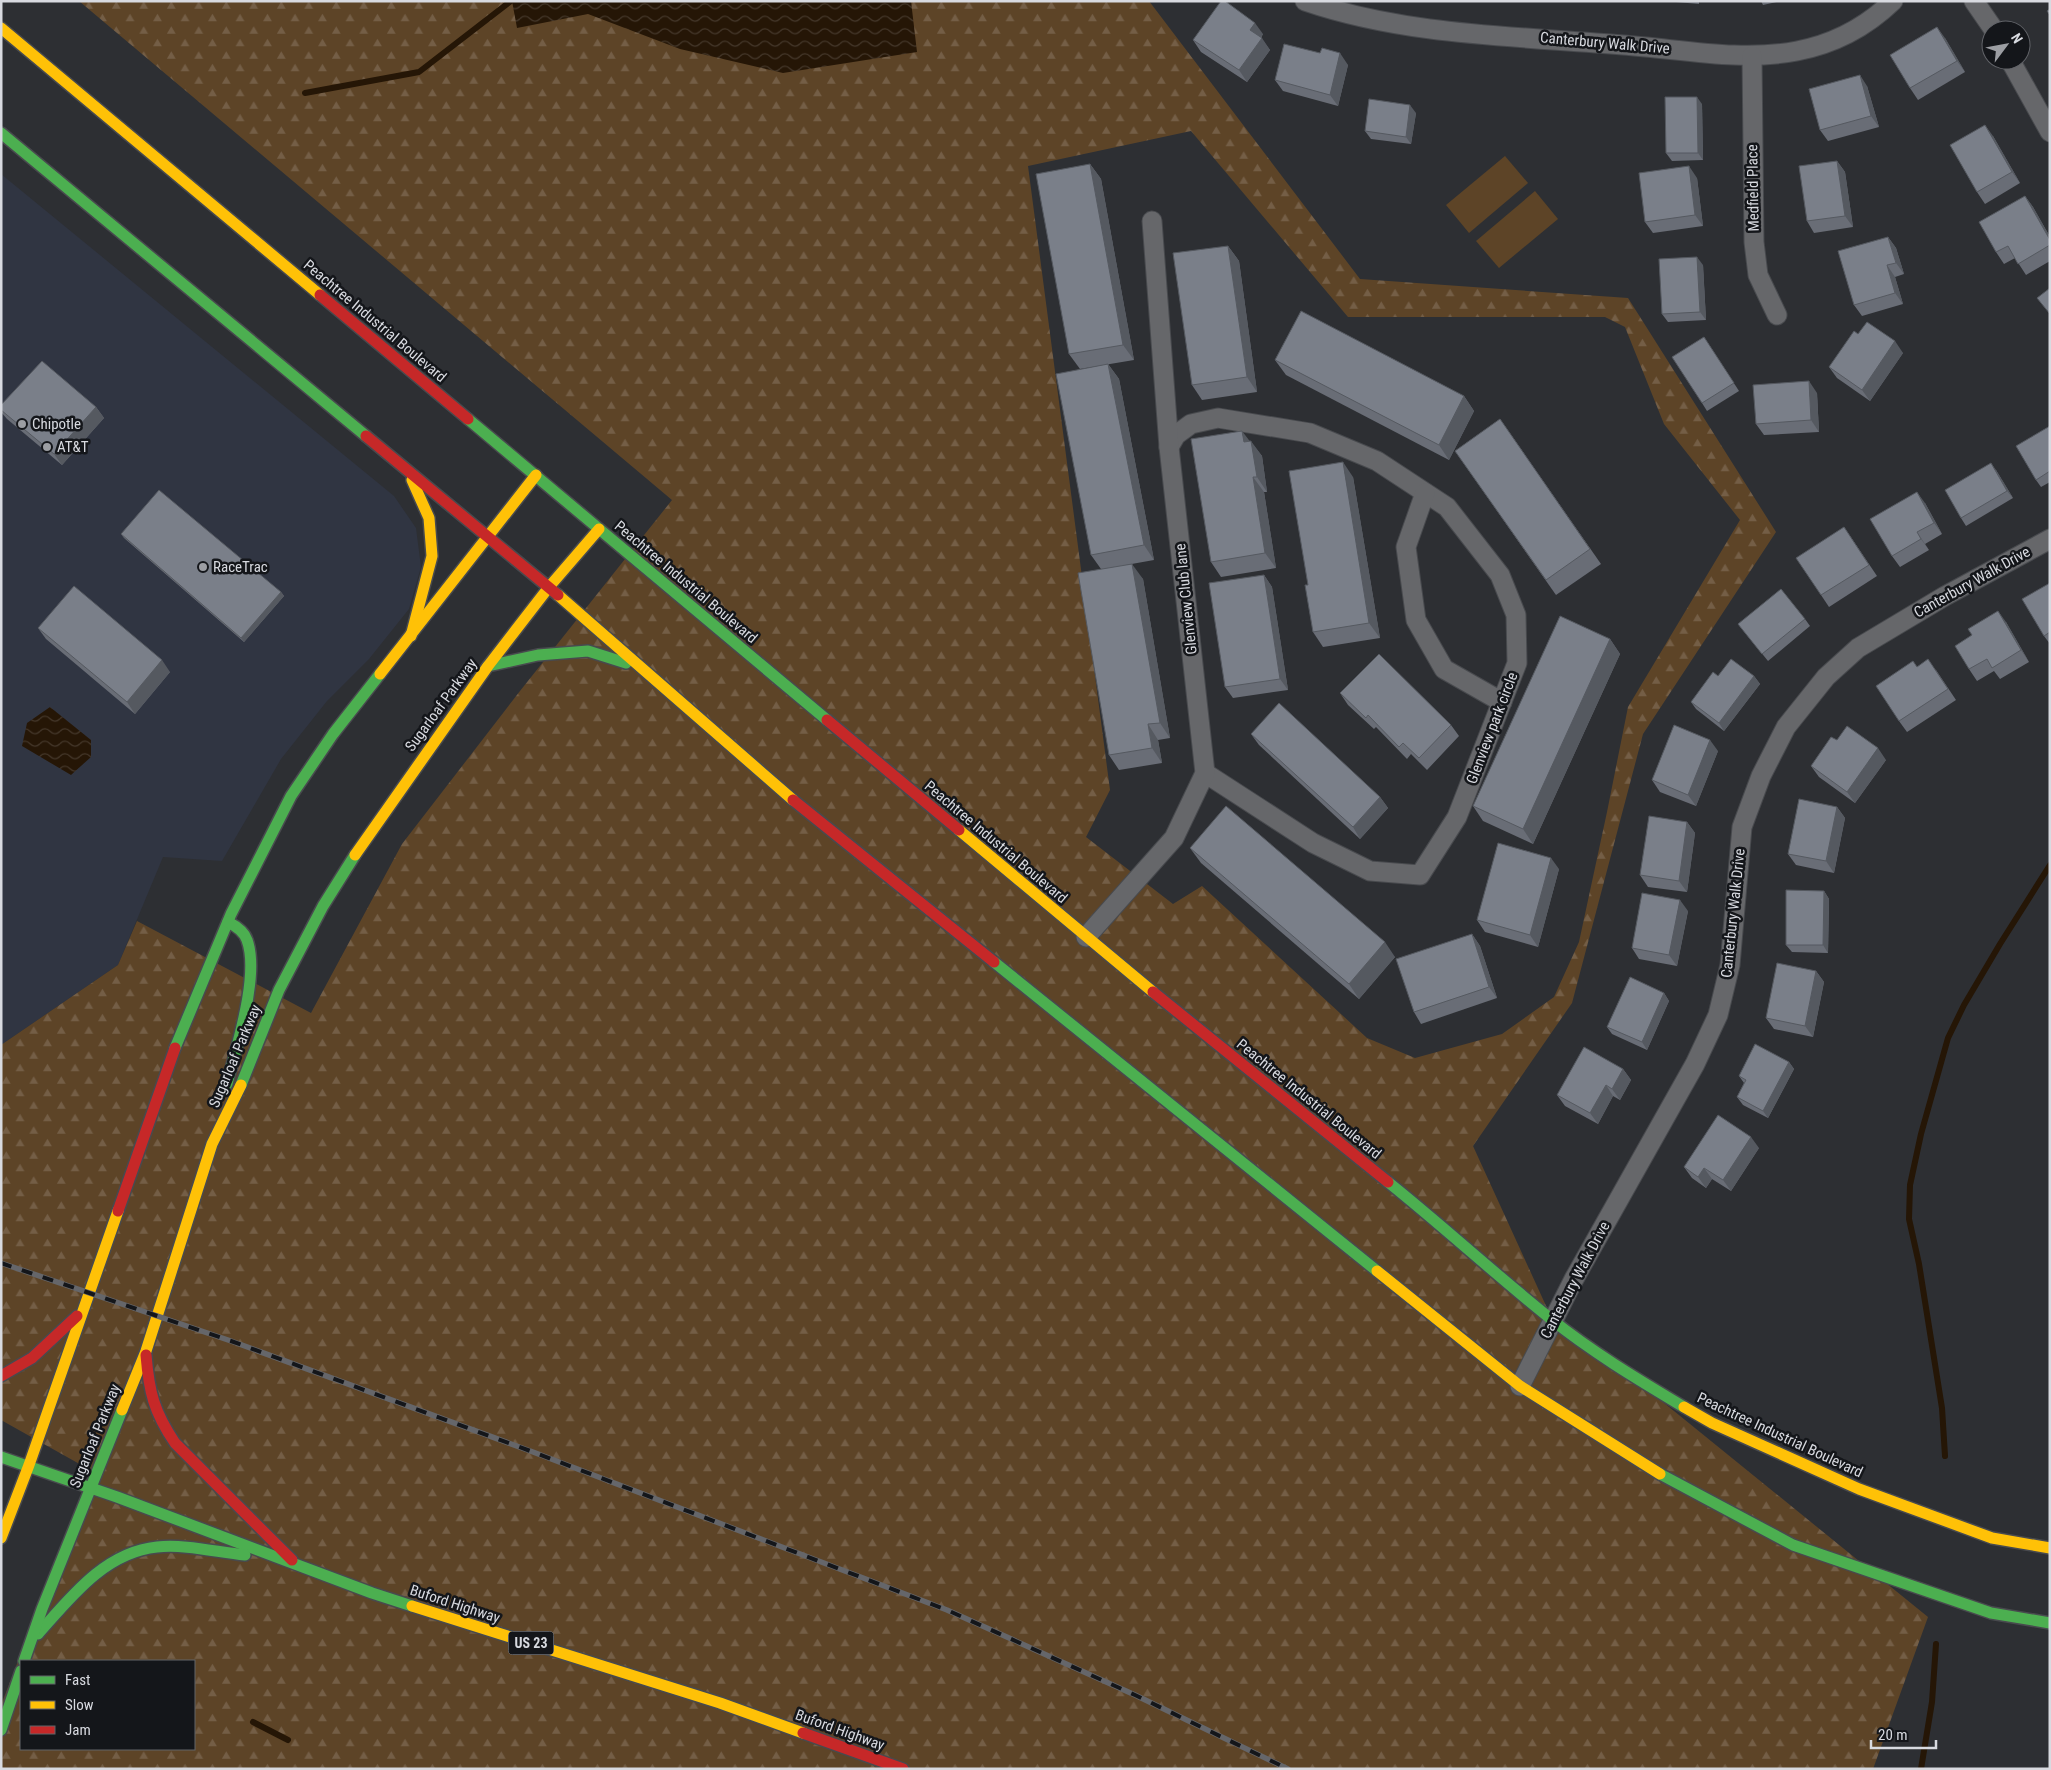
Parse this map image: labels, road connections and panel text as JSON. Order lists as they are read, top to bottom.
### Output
{
  "streets": {
    "main road": [
      "Peachtree Industrial Boulevard",
      "Sugarloaf Parkway",
      "Buford Highway",
      "US 23"
    ],
    "street": [
      "Canterbury Walk Drive",
      "Medfield Place",
      "Glenview Club lane",
      "Glenview park circle"
    ]
  },
  "crossings": [
    ["Canterbury Walk Drive", "Medfield Place"],
    ["Canterbury Walk Drive", "Peachtree Industrial Boulevard"],
    ["Peachtree Industrial Boulevard", "Sugarloaf Parkway"],
    ["Glenview Club lane", "Glenview park circle"],
    ["Sugarloaf Parkway", "Buford Highway"]
  ],
  "places": ["Chipotle", "AT&T", "RaceTrac"],
  "legend": ["Fast", "Slow", "Jam"],
  "scale_bar": "20 m",
  "north": "top right"
}
